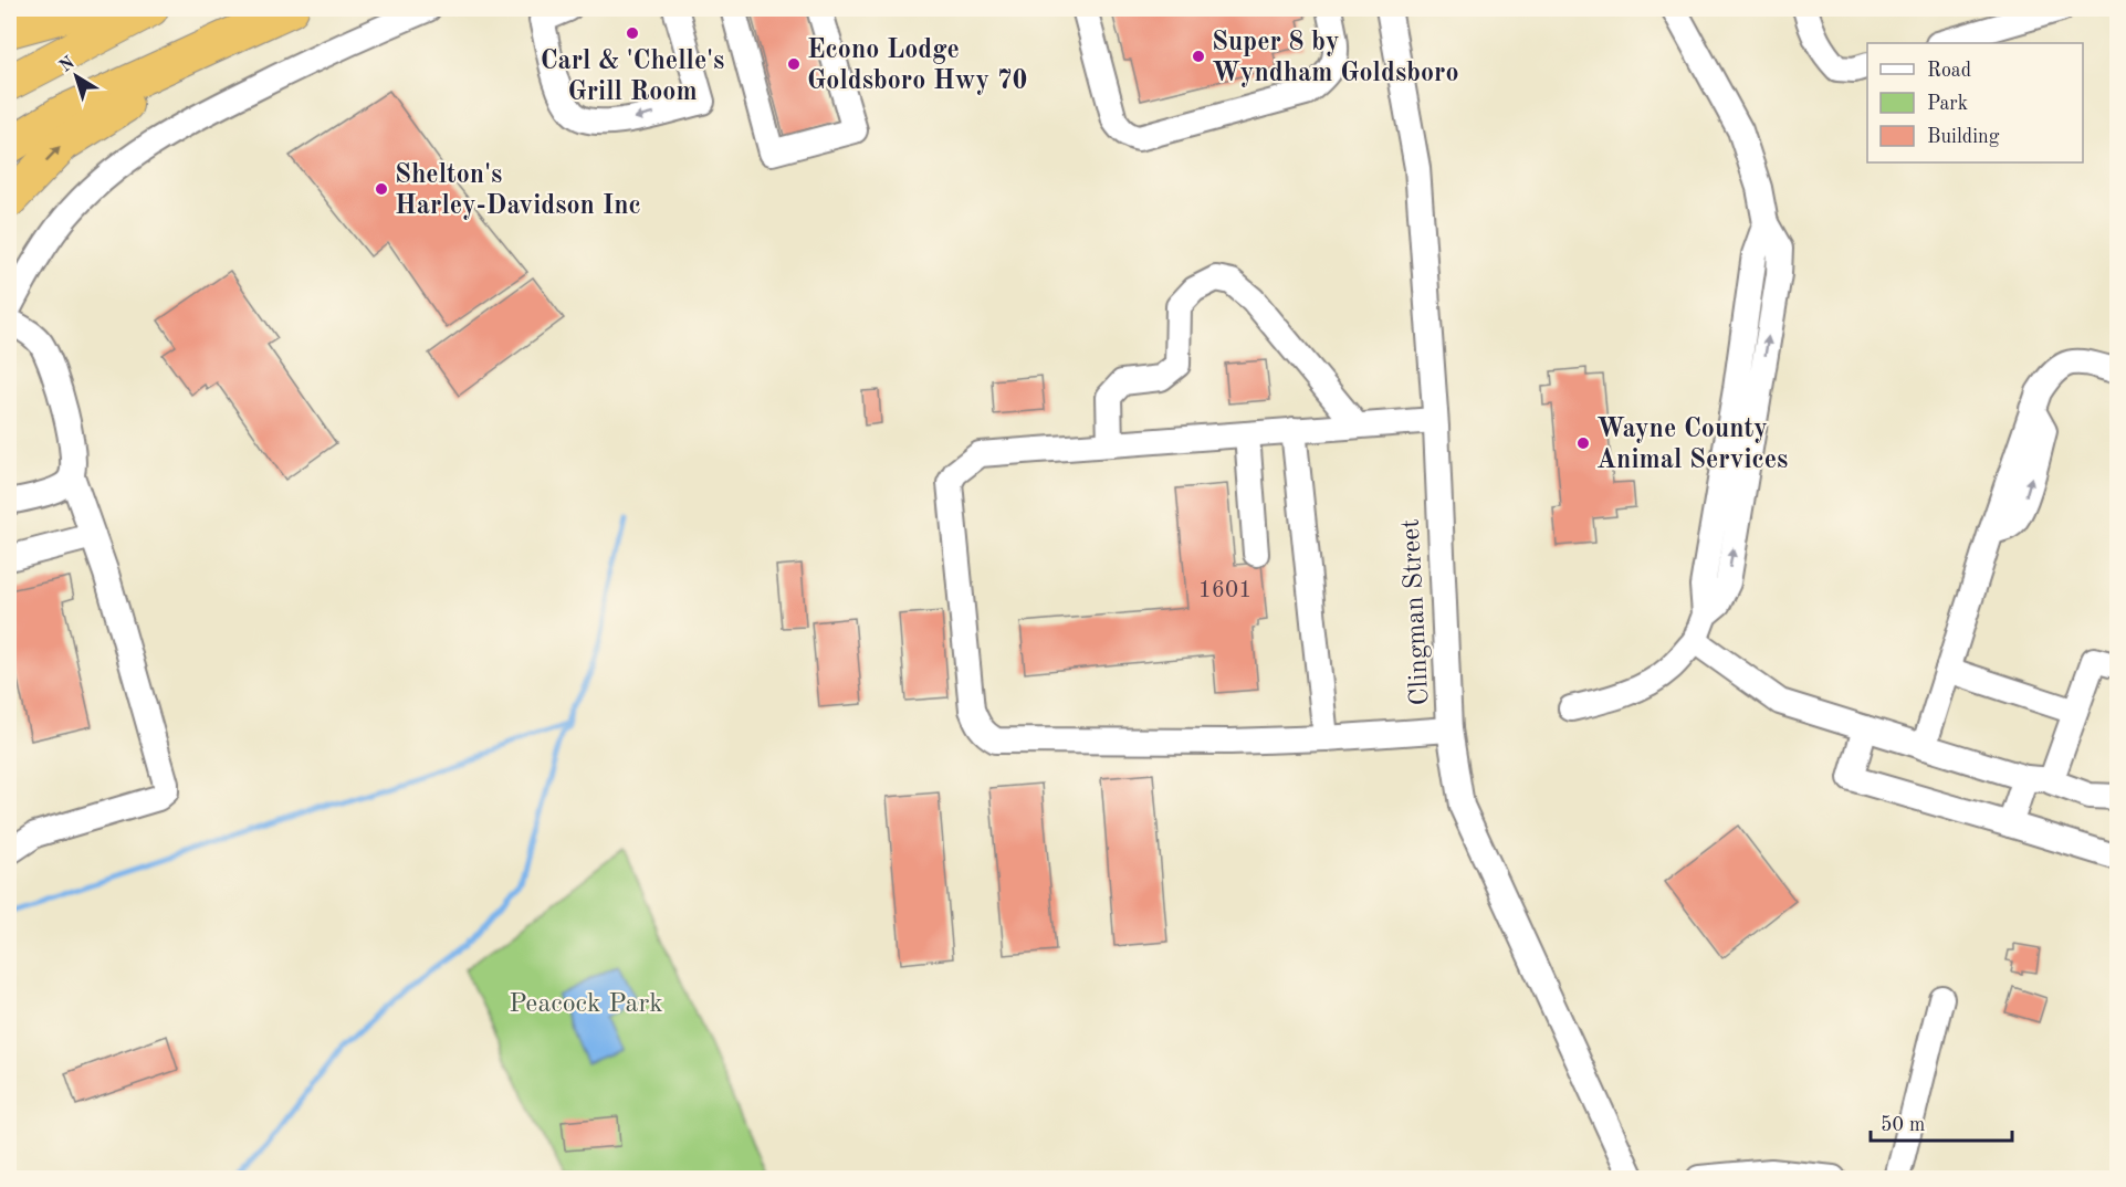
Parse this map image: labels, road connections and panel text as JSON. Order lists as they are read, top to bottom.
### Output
{
  "streets": {
    "street": ["Clingman Street"]
  },
  "parks": ["Peacock Park"],
  "places": [
    "Carl & 'Chelle's Grill Room",
    "Super 8 by Wyndham Goldsboro",
    "Econo Lodge Goldsboro Hwy 70",
    "Shelton's Harley-Davidson Inc",
    "Wayne County Animal Services"
  ],
  "house_numbers": ["1601"],
  "legend": ["Road", "Park", "Building"],
  "scale_bar": "50 m",
  "north": "top left"
}
